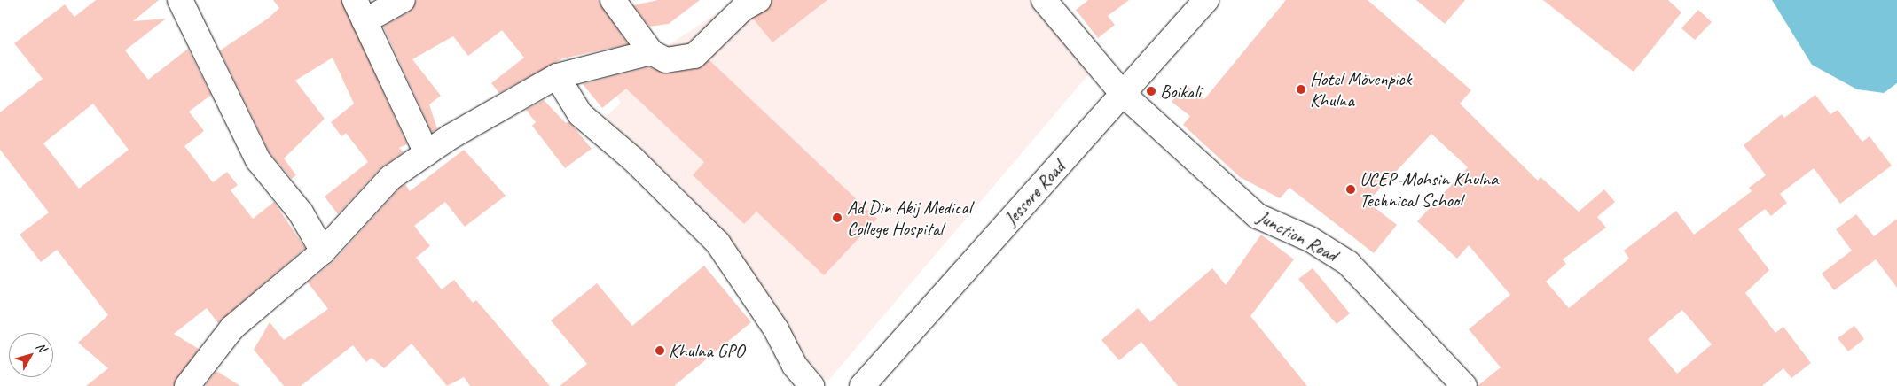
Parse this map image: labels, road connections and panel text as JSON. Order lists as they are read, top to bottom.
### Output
{
  "streets": {
    "main road": ["Jessore Road", "Junction Road"]
  },
  "crossings": [
    ["Jessore Road", "Junction Road"]
  ],
  "places": [
    "Hotel Mövenpick Khulna",
    "Boikali",
    "UCEP-Mohsin Khulna Technical School",
    "Ad Din Akij Medical College Hospital",
    "Khulna GPO"
  ],
  "north": "top right"
}
